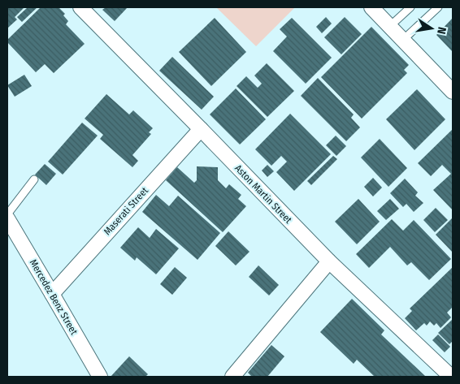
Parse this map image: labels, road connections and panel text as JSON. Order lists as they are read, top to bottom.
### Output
{
  "streets": {
    "street": ["Aston Martin Street", "Maserati Street", "Mercedez Benz Street"]
  },
  "crossings": [
    ["Aston Martin Street", "Maserati Street"],
    ["Maserati Street", "Mercedez Benz Street"]
  ],
  "north": "right"
}
